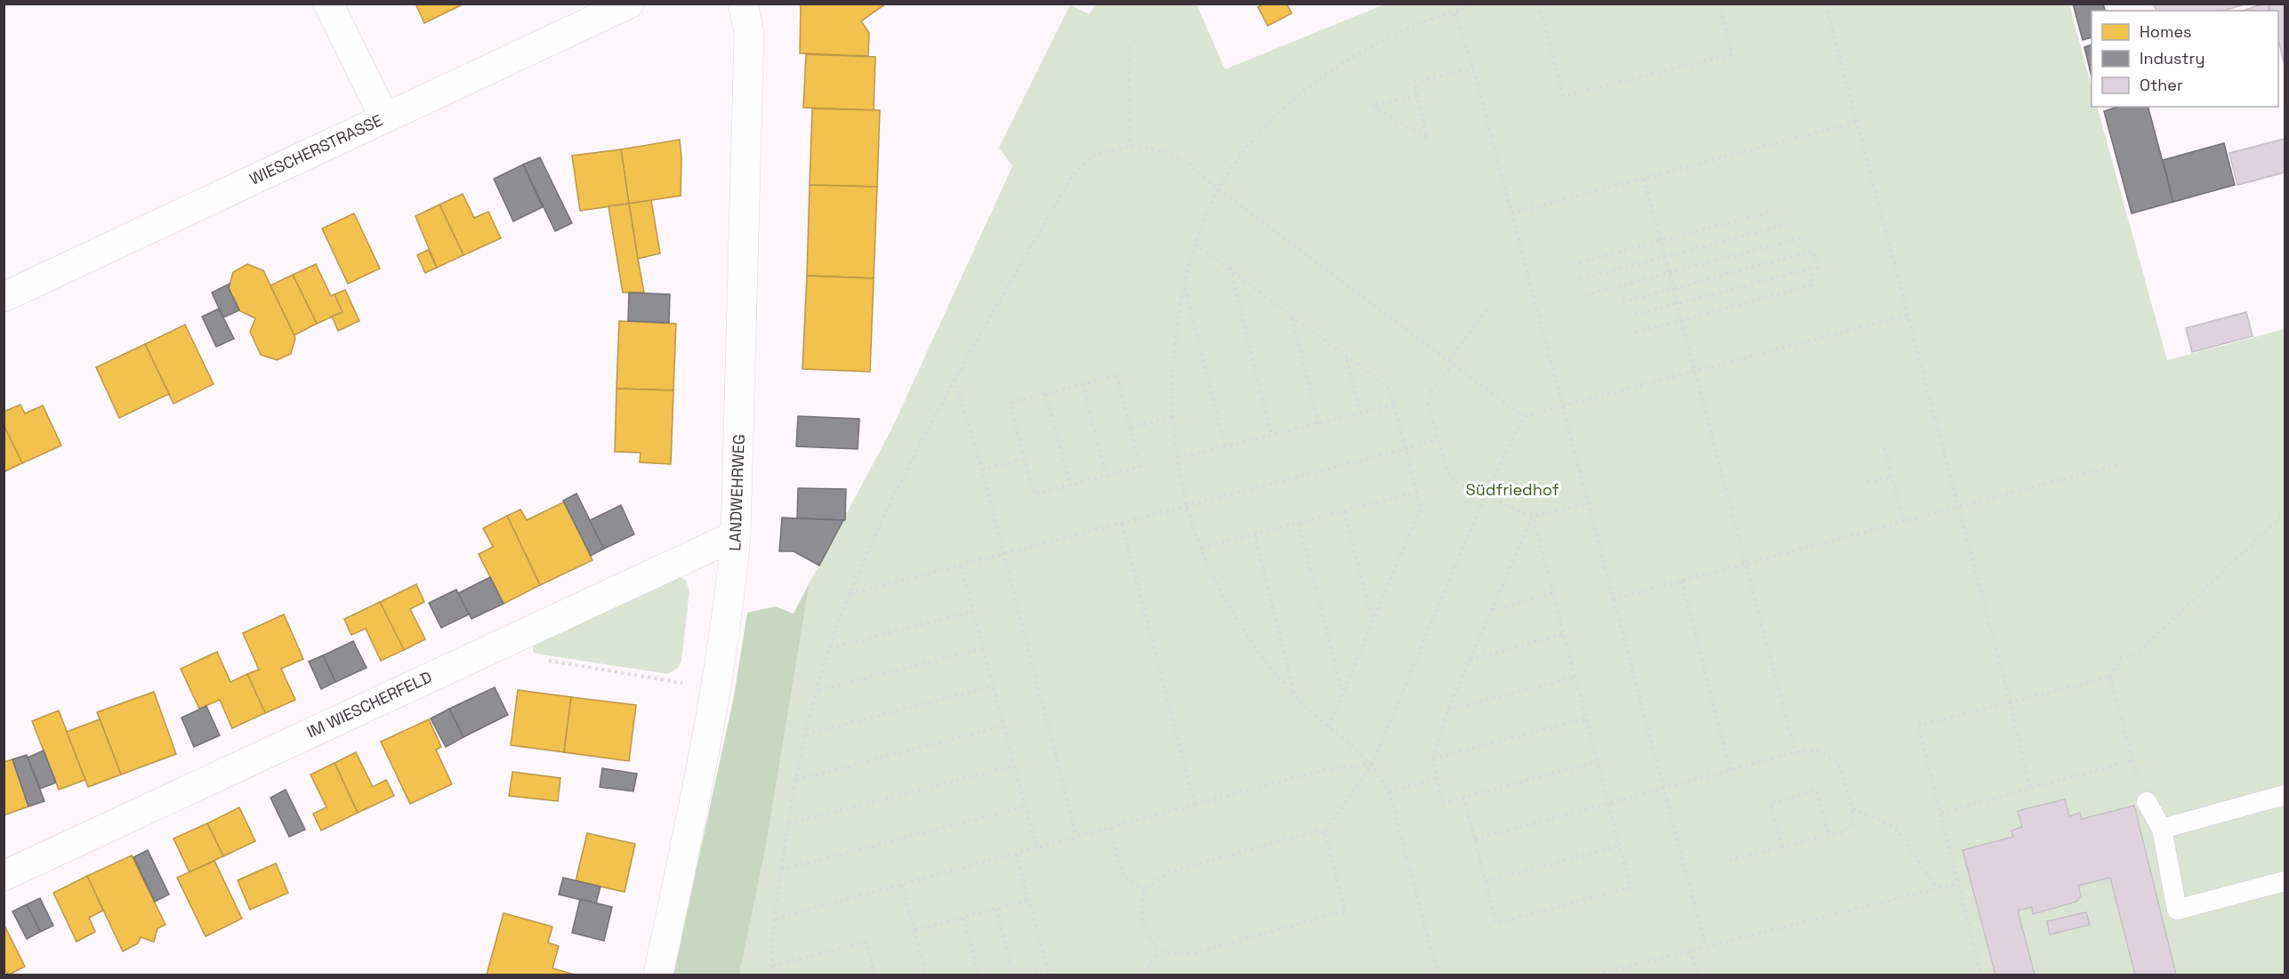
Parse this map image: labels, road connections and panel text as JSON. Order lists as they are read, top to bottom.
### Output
{
  "streets": {
    "street": ["WIESCHERSTRASSE", "LANDWEHRWEG", "IM WIESCHERFELD"]
  },
  "crossings": [
    ["LANDWEHRWEG", "IM WIESCHERFELD"]
  ],
  "parks": ["Südfriedhof"],
  "legend": ["Homes", "Industry", "Other"]
}
